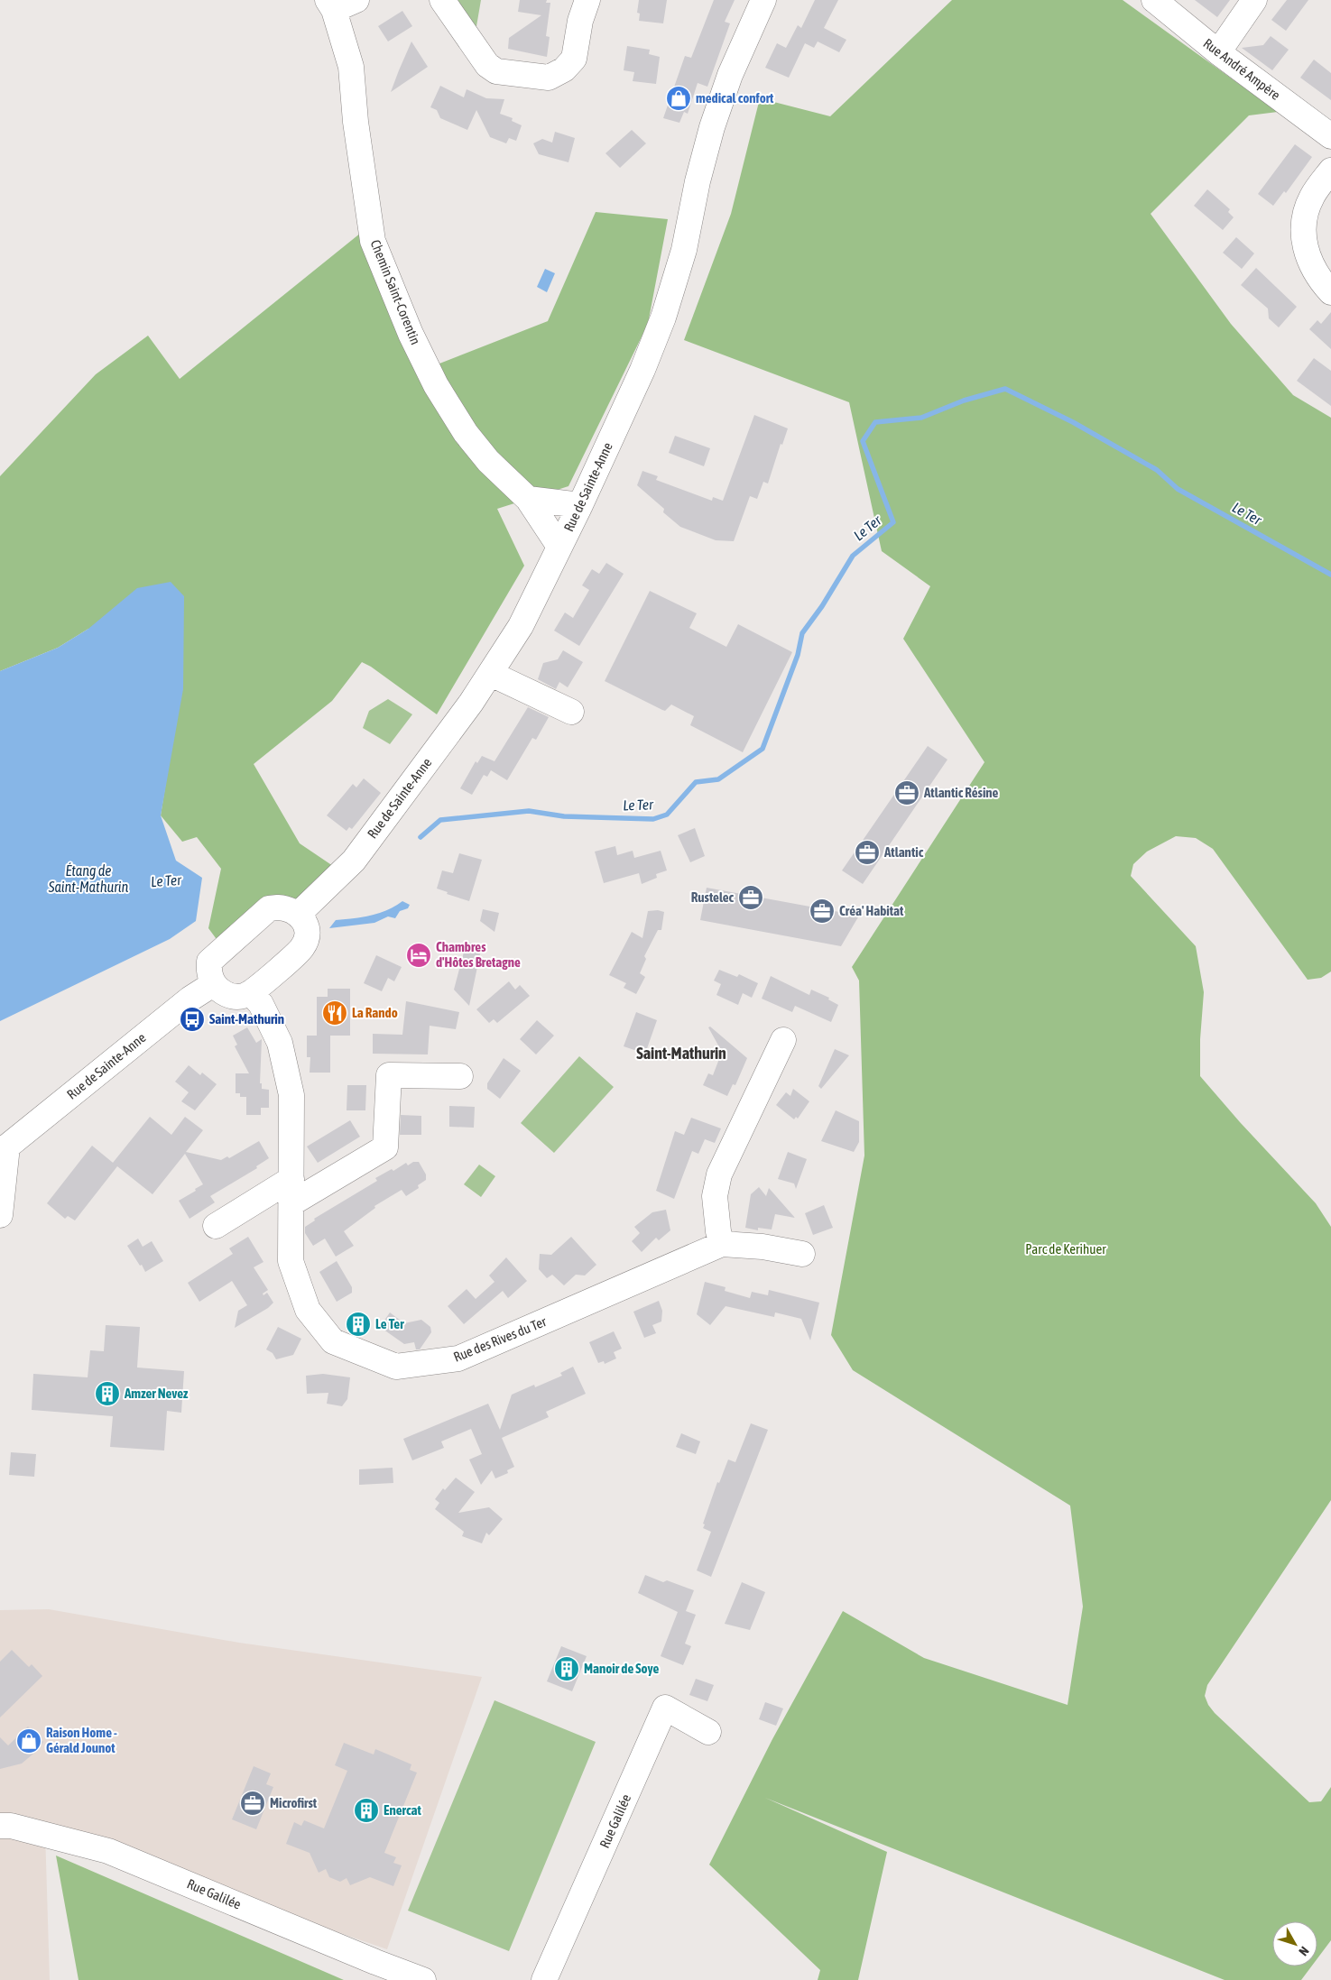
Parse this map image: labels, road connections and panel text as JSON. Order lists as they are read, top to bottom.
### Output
{
  "streets": {
    "street": [
      "Rue André Ampère",
      "Chemin Saint-Corentin",
      "Rue de Sainte-Anne",
      "Rue des Rives du Ter",
      "Rue Galilée"
    ]
  },
  "crossings": [
    ["Chemin Saint-Corentin", "Rue de Sainte-Anne"]
  ],
  "districts": ["Saint-Mathurin"],
  "water": ["Le Ter", "Étang de Saint-Mathurin"],
  "parks": ["Parc de Kerihuer"],
  "places": {
    "shop": ["medical confort", "Raison Home - Gérald Jounot"],
    "office": [
      "Atlantic Résine",
      "Atlantic",
      "Rustelec",
      "Créa' Habitat",
      "Microfirst"
    ],
    "hotel": ["Chambres d'Hôtes Bretagne"],
    "restaurant": ["La Rando"],
    "bus stop": ["Saint-Mathurin"],
    "building": [
      "Le Ter",
      "Amzer Nevez",
      "Manoir de Soye",
      "Enercat"
    ]
  },
  "north": "bottom right"
}
